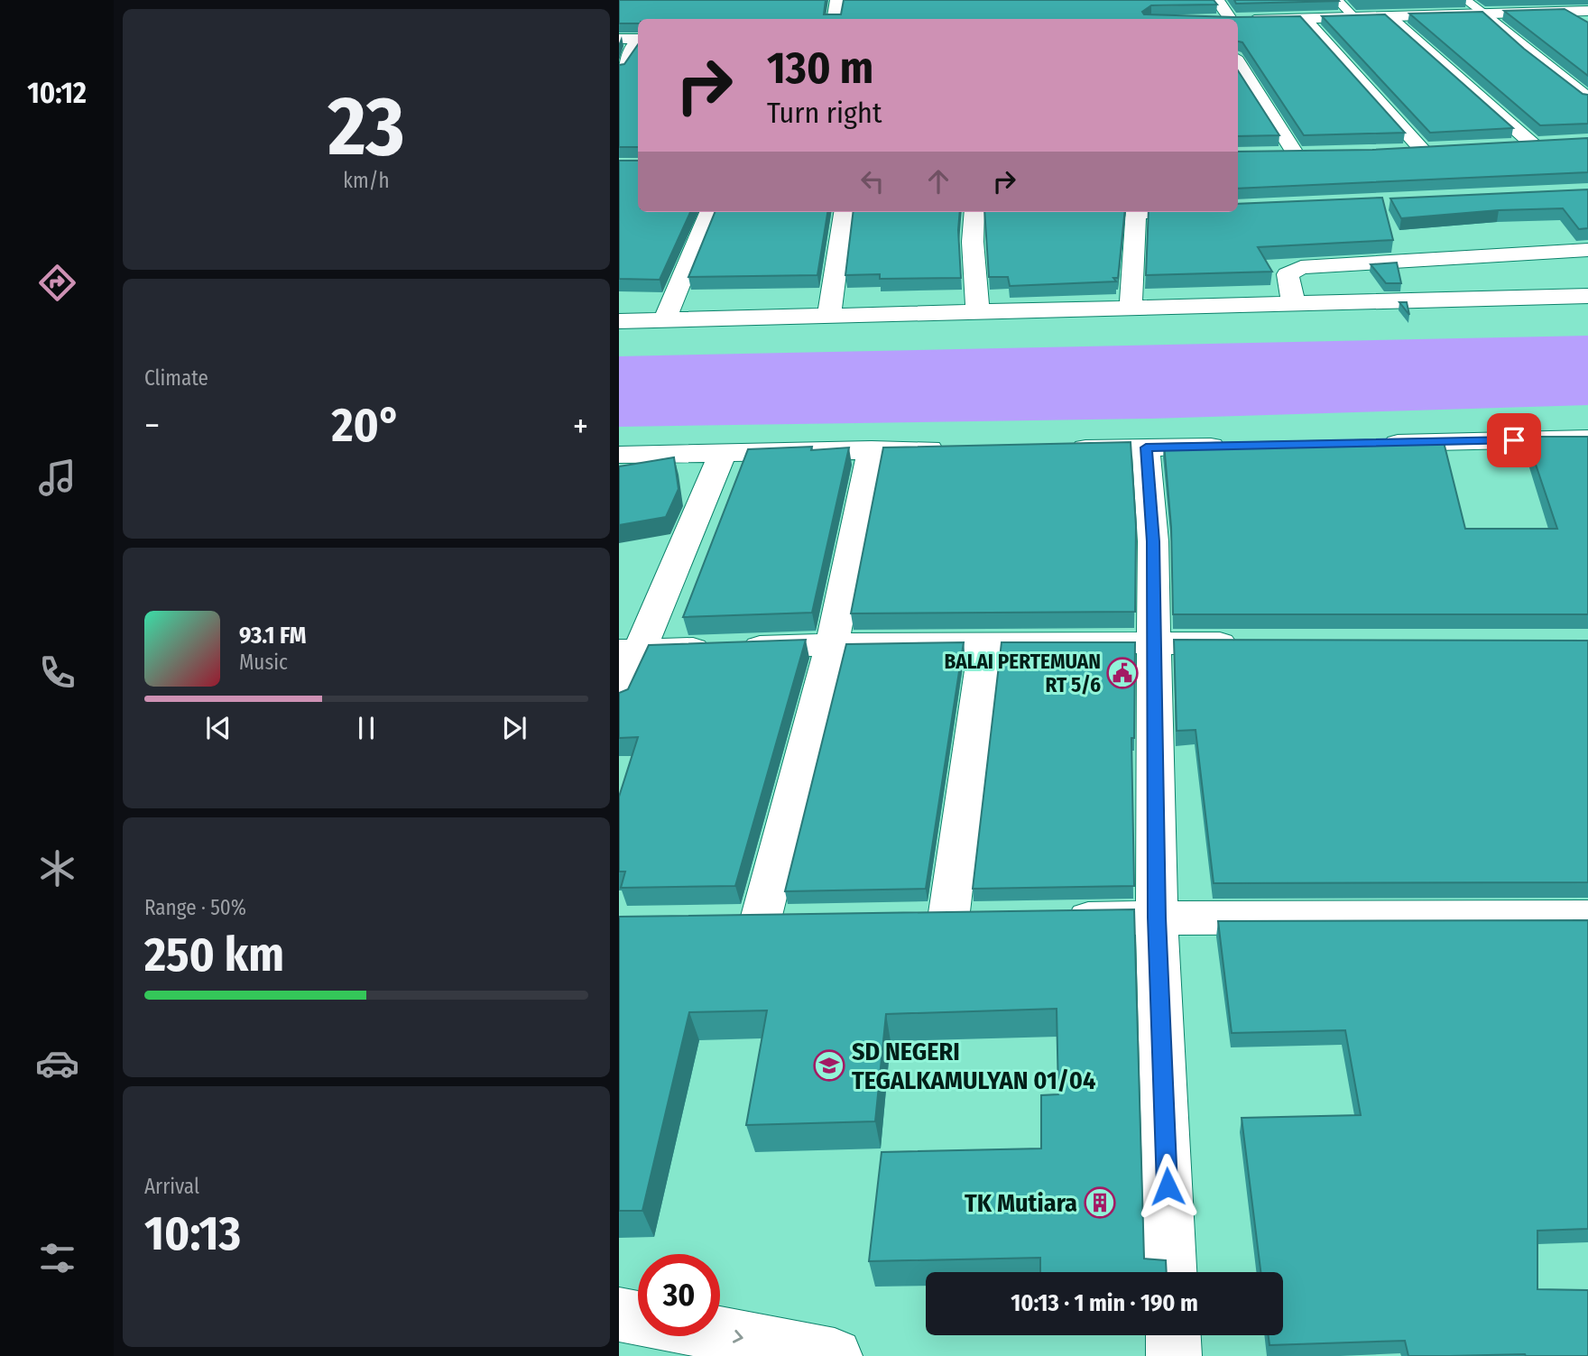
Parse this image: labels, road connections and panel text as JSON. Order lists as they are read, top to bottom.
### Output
{
  "places": {
    "public building": ["BALAI PERTEMUAN RT 5/6"],
    "school or university": ["SD NEGERI TEGALKAMULYAN 01/04"],
    "building": ["TK Mutiara"]
  },
  "page": {
    "tabs": "10:12",
    "tile": [
      ["23", "km/h"],
      "Climate",
      ["Range · 50%", "250 km"],
      ["Arrival", "10:13"]
    ],
    "turn": ["130 m", "Turn right"],
    "heat": ["−", "20°", "+"],
    "song": ["93.1 FM", "Music"],
    "limit": "30",
    "trip": "10:13 · 1 min · 190 m"
  }
}
